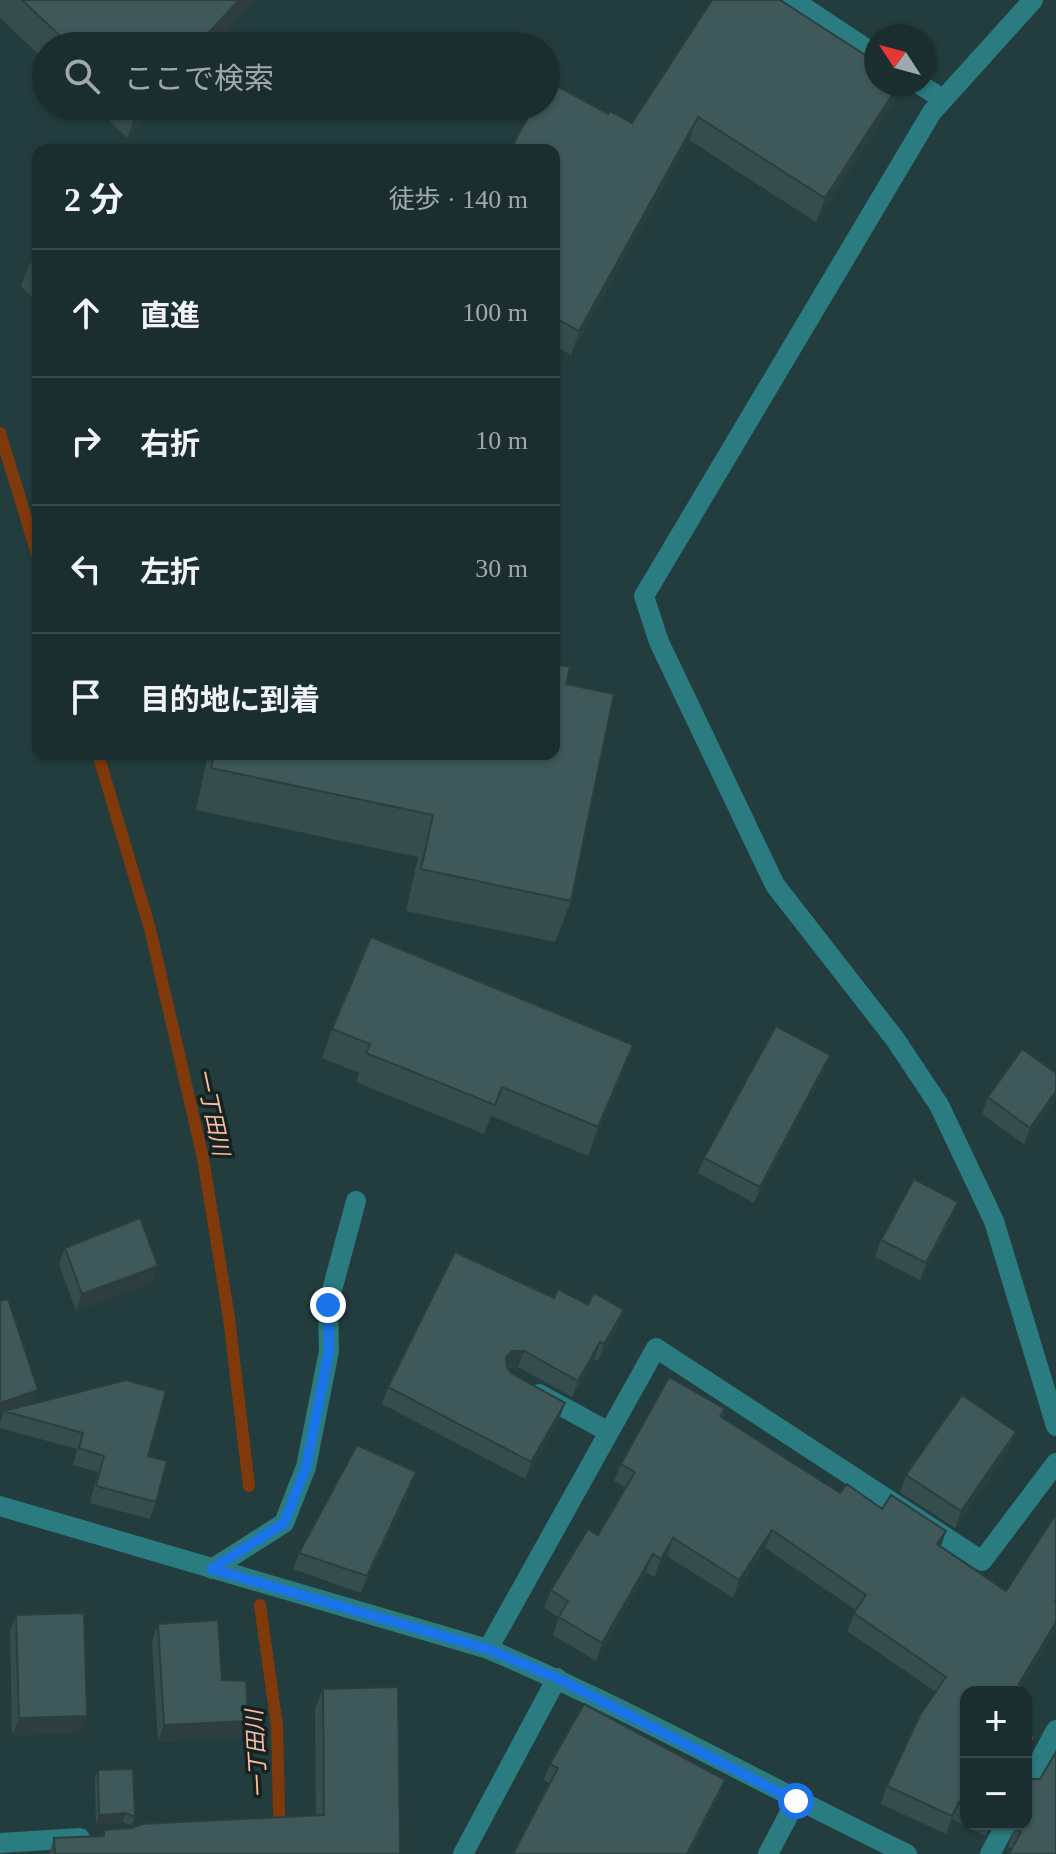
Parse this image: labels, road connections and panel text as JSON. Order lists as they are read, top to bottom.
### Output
{
  "water": ["一丁田川"],
  "north": "top left",
  "page": {
    "search": "ここで検索",
    "heading": ["2 分", "徒歩 · 140 m"],
    "list": [
      ["直進", "100 m"],
      ["右折", "10 m"],
      ["左折", "30 m"],
      "目的地に到着"
    ],
    "map_buttons": ["+", "−"]
  }
}
